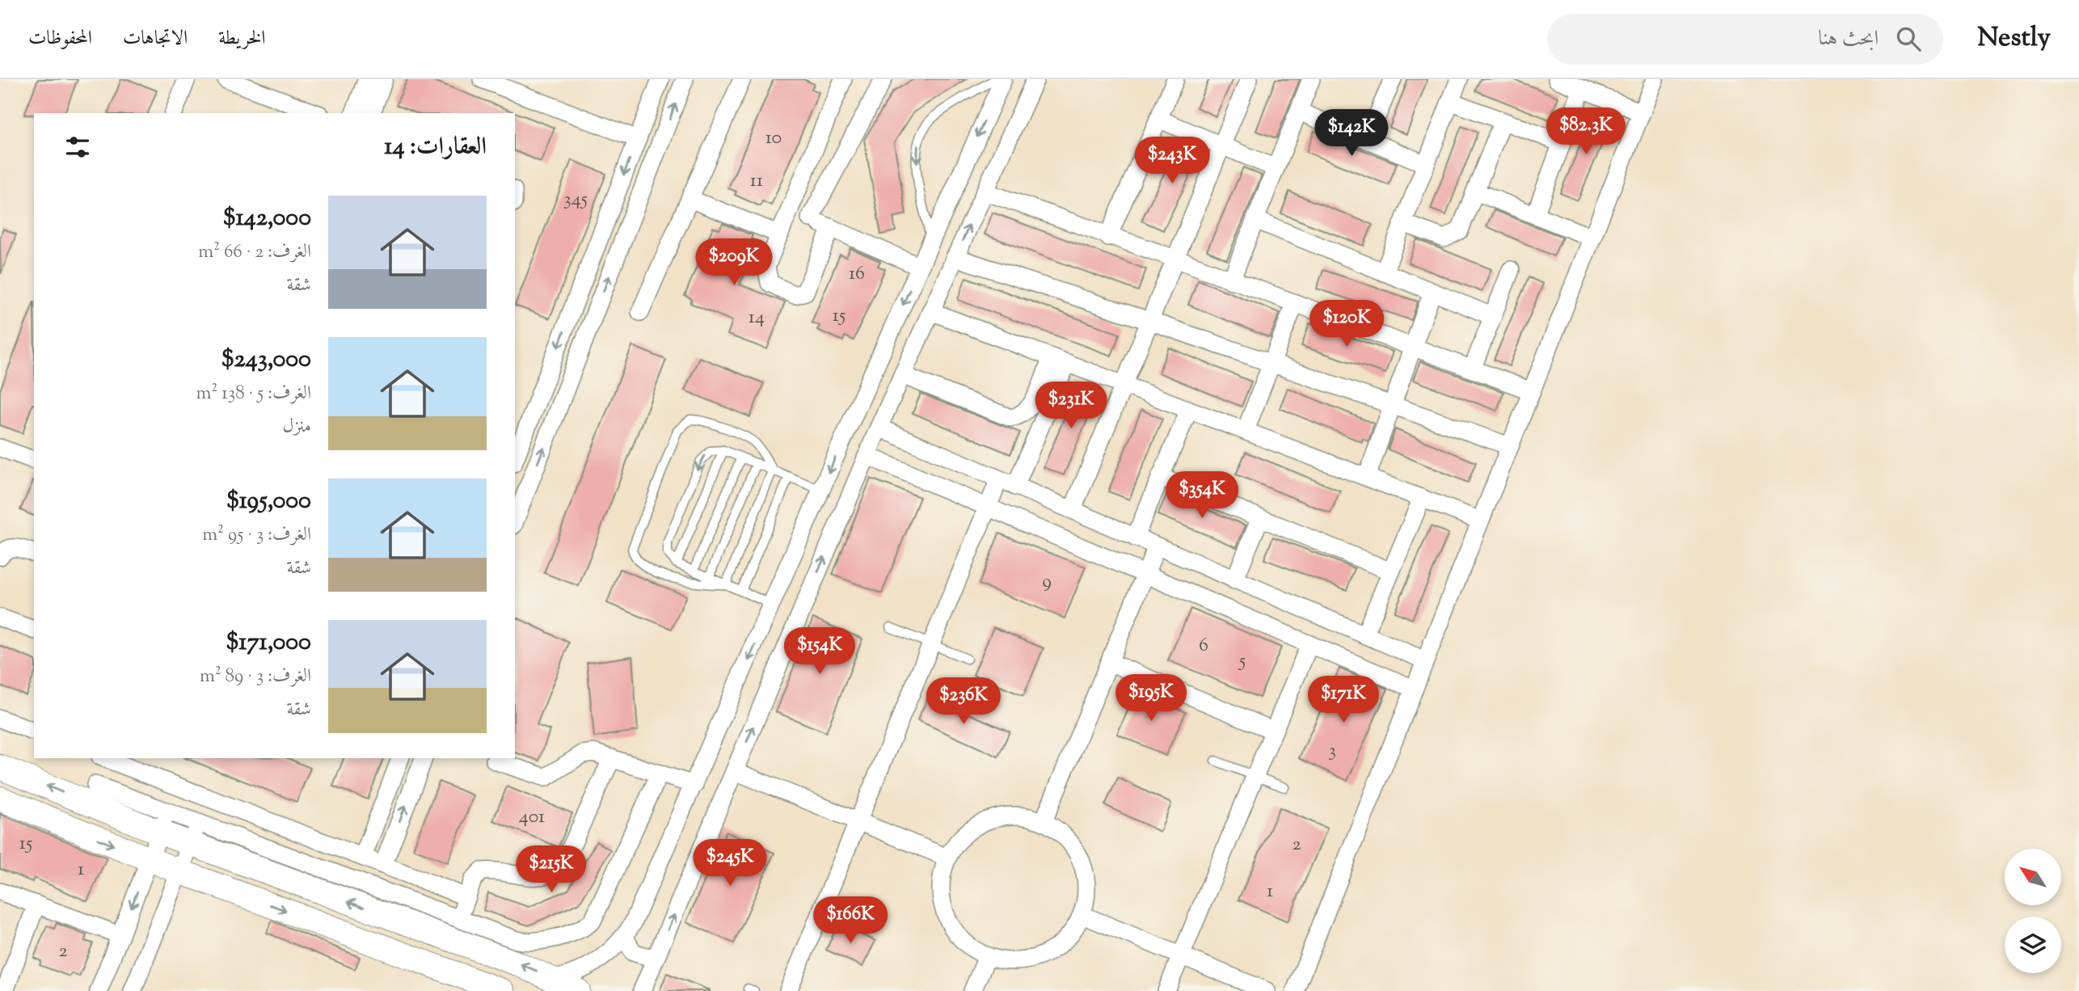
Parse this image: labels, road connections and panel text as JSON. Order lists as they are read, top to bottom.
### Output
{
  "house_numbers": [
    "10",
    "11",
    "345",
    "16",
    "15",
    "14",
    "9",
    "6",
    "5",
    "3",
    "401",
    "15",
    "2",
    "1",
    "1",
    "2"
  ],
  "north": "top left",
  "page": {
    "header": "Nestly",
    "search": "ابحث هنا",
    "nav": ["الخريطة", "الاتجاهات", "المحفوظات"],
    "price": [
      "$82.3K",
      "$142K",
      "$243K",
      "$209K",
      "$120K",
      "$231K",
      "$354K",
      "$154K",
      "$195K",
      "$171K",
      "$236K",
      "$245K",
      "$215K",
      "$166K"
    ],
    "heading": "العقارات: 14",
    "list": [
      {
        "name": "$142,000",
        "note": "الغرف: 2 · 66 m² · شقة"
      },
      {
        "name": "$243,000",
        "note": "الغرف: 5 · 138 m² · منزل"
      },
      {
        "name": "$195,000",
        "note": "الغرف: 3 · 95 m² · شقة"
      },
      {
        "name": "$171,000",
        "note": "الغرف: 3 · 89 m² · شقة"
      }
    ]
  }
}
